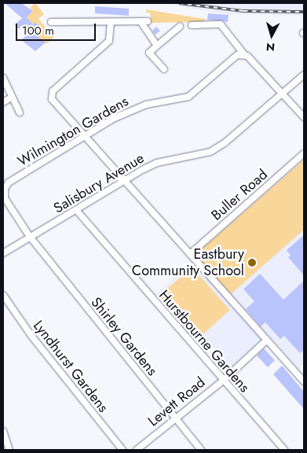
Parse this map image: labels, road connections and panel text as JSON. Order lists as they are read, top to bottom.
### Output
{
  "streets": {
    "street": [
      "Wilmington Gardens",
      "Salisbury Avenue",
      "Buller Road",
      "Shirley Gardens",
      "Hurstbourne Gardens",
      "Lyndhurst Gardens",
      "Levett Road"
    ]
  },
  "crossings": [
    ["Wilmington Gardens", "Salisbury Avenue"],
    ["Wilmington Gardens", "Shirley Gardens"],
    ["Salisbury Avenue", "Shirley Gardens"],
    ["Salisbury Avenue", "Hurstbourne Gardens"],
    ["Shirley Gardens", "Levett Road"],
    ["Hurstbourne Gardens", "Levett Road"]
  ],
  "places": ["Eastbury Community School"],
  "scale_bar": "100 m",
  "north": "bottom"
}
